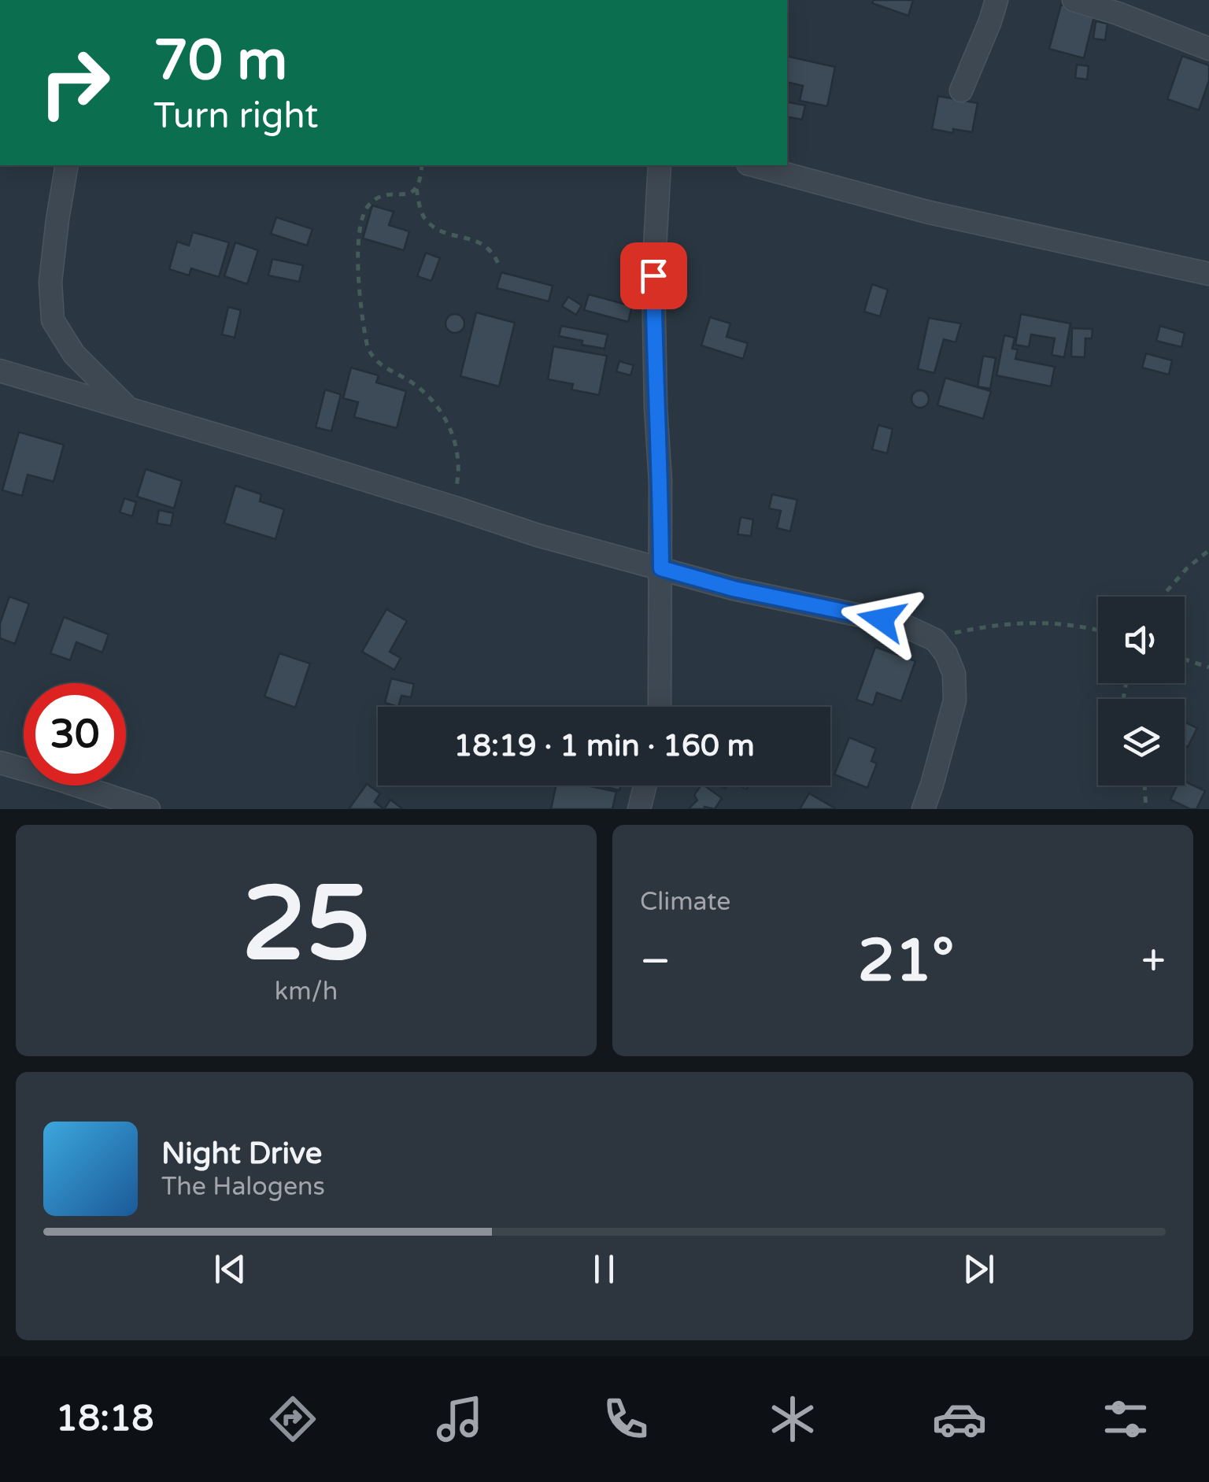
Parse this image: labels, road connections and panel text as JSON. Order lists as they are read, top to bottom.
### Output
{
  "page": {
    "turn": ["70 m", "Turn right"],
    "limit": "30",
    "trip": "18:19 · 1 min · 160 m",
    "tile": [
      ["25", "km/h"],
      "Climate"
    ],
    "heat": ["−", "21°", "+"],
    "song": ["Night Drive", "The Halogens"],
    "tabs": "18:18"
  }
}
